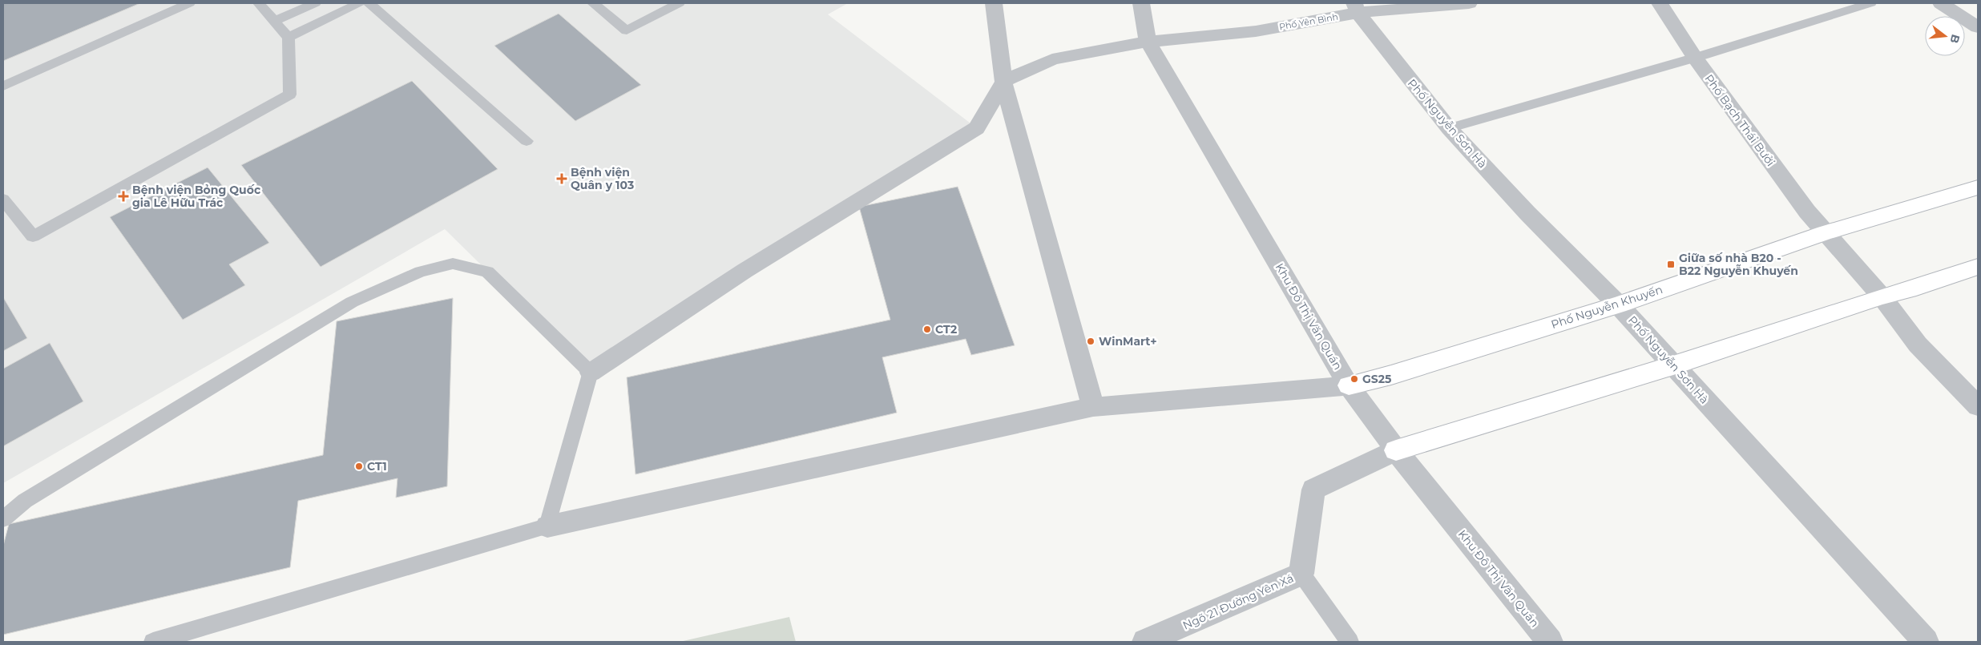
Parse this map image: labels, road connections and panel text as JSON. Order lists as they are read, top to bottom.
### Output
{
  "streets": {
    "street": [
      "Phố Yên Bình",
      "Phố Bạch Thái Bưởi",
      "Phố Nguyễn Sơn Hà",
      "Phố Nguyễn Khuyến",
      "Khu Đô Thị Văn Quán",
      "Ngõ 21 Đường Yên Xá"
    ]
  },
  "crossings": [
    ["Phố Yên Bình", "Phố Nguyễn Sơn Hà"],
    ["Phố Yên Bình", "Khu Đô Thị Văn Quán"],
    ["Phố Bạch Thái Bưởi", "Phố Nguyễn Khuyến"],
    ["Phố Nguyễn Sơn Hà", "Phố Nguyễn Khuyến"],
    ["Phố Nguyễn Khuyến", "Khu Đô Thị Văn Quán"],
    ["Khu Đô Thị Văn Quán", "Ngõ 21 Đường Yên Xá"]
  ],
  "places": {
    "health": ["Bệnh viện Quân y 103", "Bệnh viện Bỏng Quốc gia Lê Hữu Trác"],
    "transit": ["Giữa số nhà B20 - B22 Nguyễn Khuyến"],
    "other": [
      "CT2",
      "WinMart+",
      "GS25",
      "CT1"
    ]
  },
  "north": "right"
}
